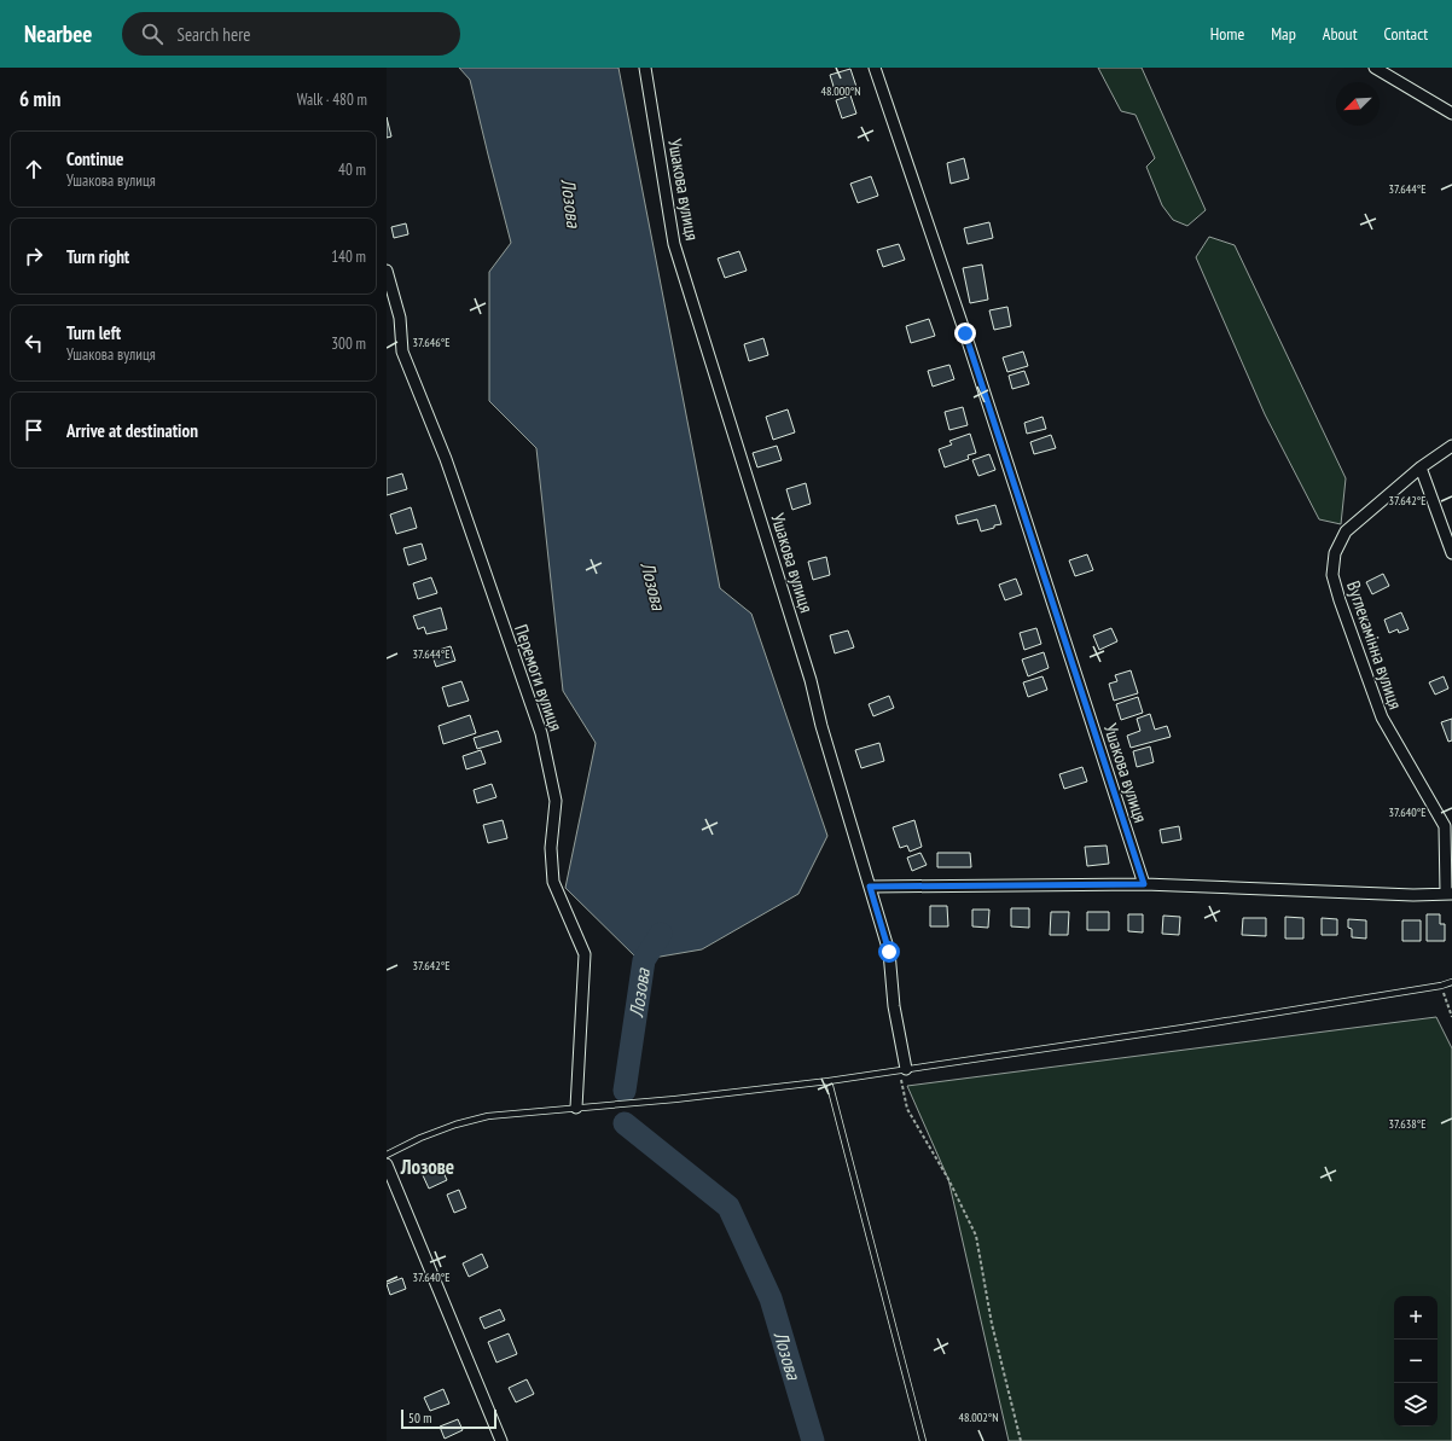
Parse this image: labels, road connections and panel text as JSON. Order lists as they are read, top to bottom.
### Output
{
  "streets": {
    "street": ["Ушакова вулиця", "Вуглекамінна вулиця", "Перемоги вулиця"]
  },
  "districts": ["Лозове"],
  "water": ["Лозова"],
  "scale_bar": "50 m",
  "north": "bottom left",
  "page": {
    "header": "Nearbee",
    "search": "Search here",
    "nav": [
      "Home",
      "Map",
      "About",
      "Contact"
    ],
    "heading": ["6 min", "Walk · 480 m"],
    "list": [
      ["Continue", "Ушакова вулиця", "40 m"],
      ["Turn right", "140 m"],
      ["Turn left", "Ушакова вулиця", "300 m"],
      "Arrive at destination"
    ],
    "map_buttons": ["+", "−"],
    "scale": "50 m"
  },
  "coordinates": [
    "48.000°N",
    "37.644°E",
    "37.646°E",
    "37.642°E",
    "37.640°E",
    "37.638°E",
    "48.002°N"
  ]
}
